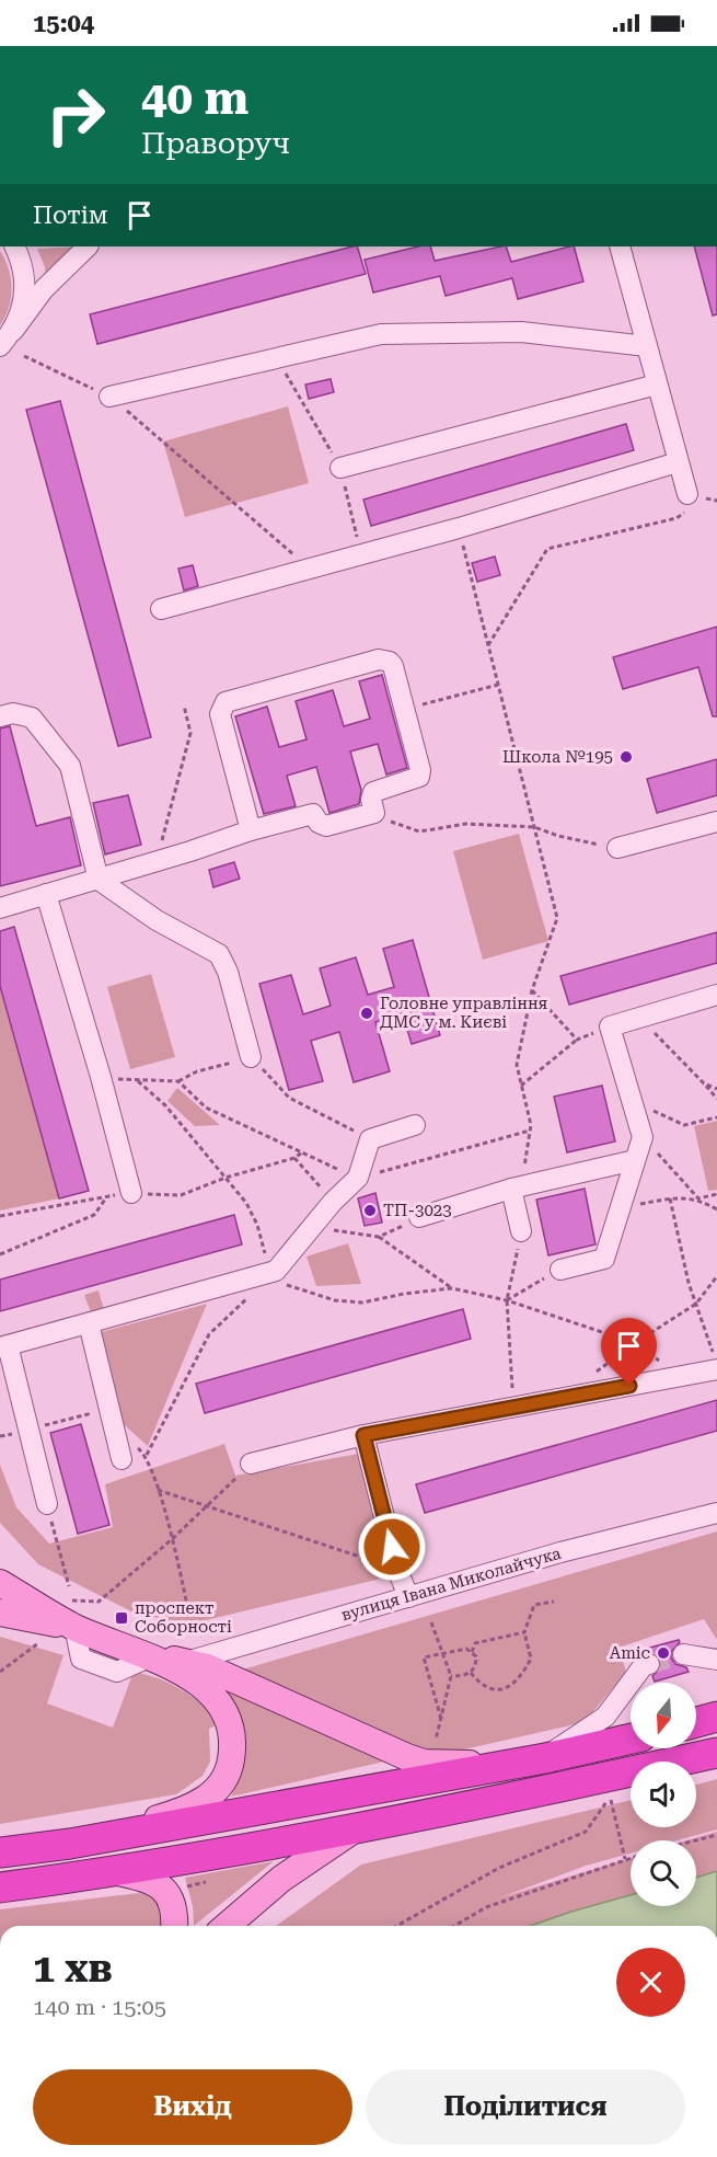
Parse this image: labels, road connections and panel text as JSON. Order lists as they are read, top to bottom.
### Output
{
  "streets": {
    "main road": ["вулиця Івана Миколайчука"]
  },
  "places": {
    "other": [
      "Школа №195",
      "Головне управління ДМС у м. Києві",
      "ТП-3023",
      "Amic"
    ],
    "transit": ["проспект Соборності"]
  },
  "north": "bottom",
  "page": {
    "status": "15:04",
    "turn": ["40 m", "Праворуч"],
    "then": "Потім",
    "heading": ["1 хв", "140 m · 15:05"],
    "buttons": ["Вихід", "Поділитися"]
  }
}
